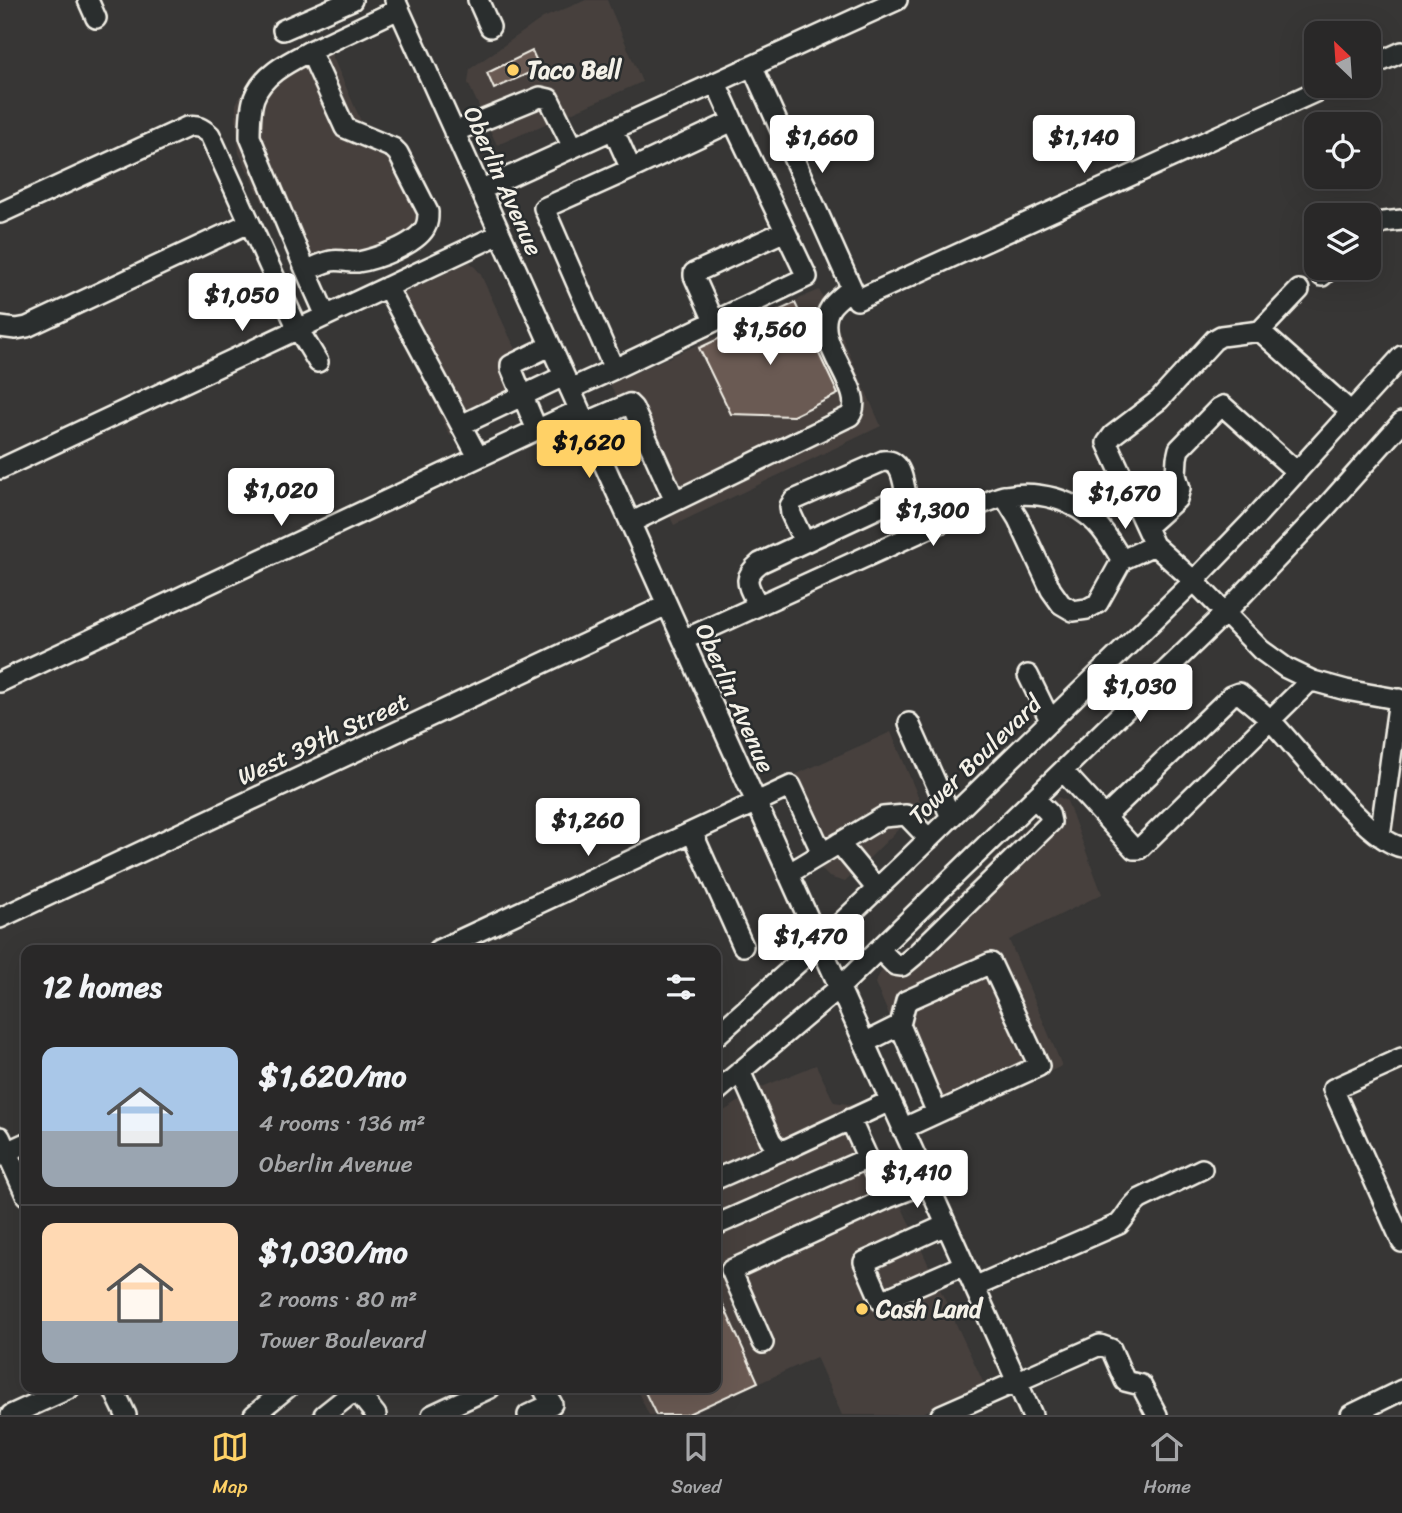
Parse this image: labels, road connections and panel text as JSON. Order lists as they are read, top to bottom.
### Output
{
  "streets": {
    "street": ["Oberlin Avenue", "West 39th Street", "Tower Boulevard"]
  },
  "crossings": [
    ["Oberlin Avenue", "West 39th Street"],
    ["Oberlin Avenue", "Tower Boulevard"]
  ],
  "places": ["Taco Bell", "Cash Land"],
  "north": "top left",
  "page": {
    "price": [
      "$1,660",
      "$1,140",
      "$1,050",
      "$1,560",
      "$1,620",
      "$1,020",
      "$1,670",
      "$1,300",
      "$1,030",
      "$1,260",
      "$1,470",
      "$1,410"
    ],
    "heading": "12 homes",
    "list": [
      {
        "name": "$1,620/mo",
        "note": "4 rooms · 136 m² · Oberlin Avenue"
      },
      {
        "name": "$1,030/mo",
        "note": "2 rooms · 80 m² · Tower Boulevard"
      }
    ],
    "tabs": ["Map", "Saved", "Home"]
  }
}
